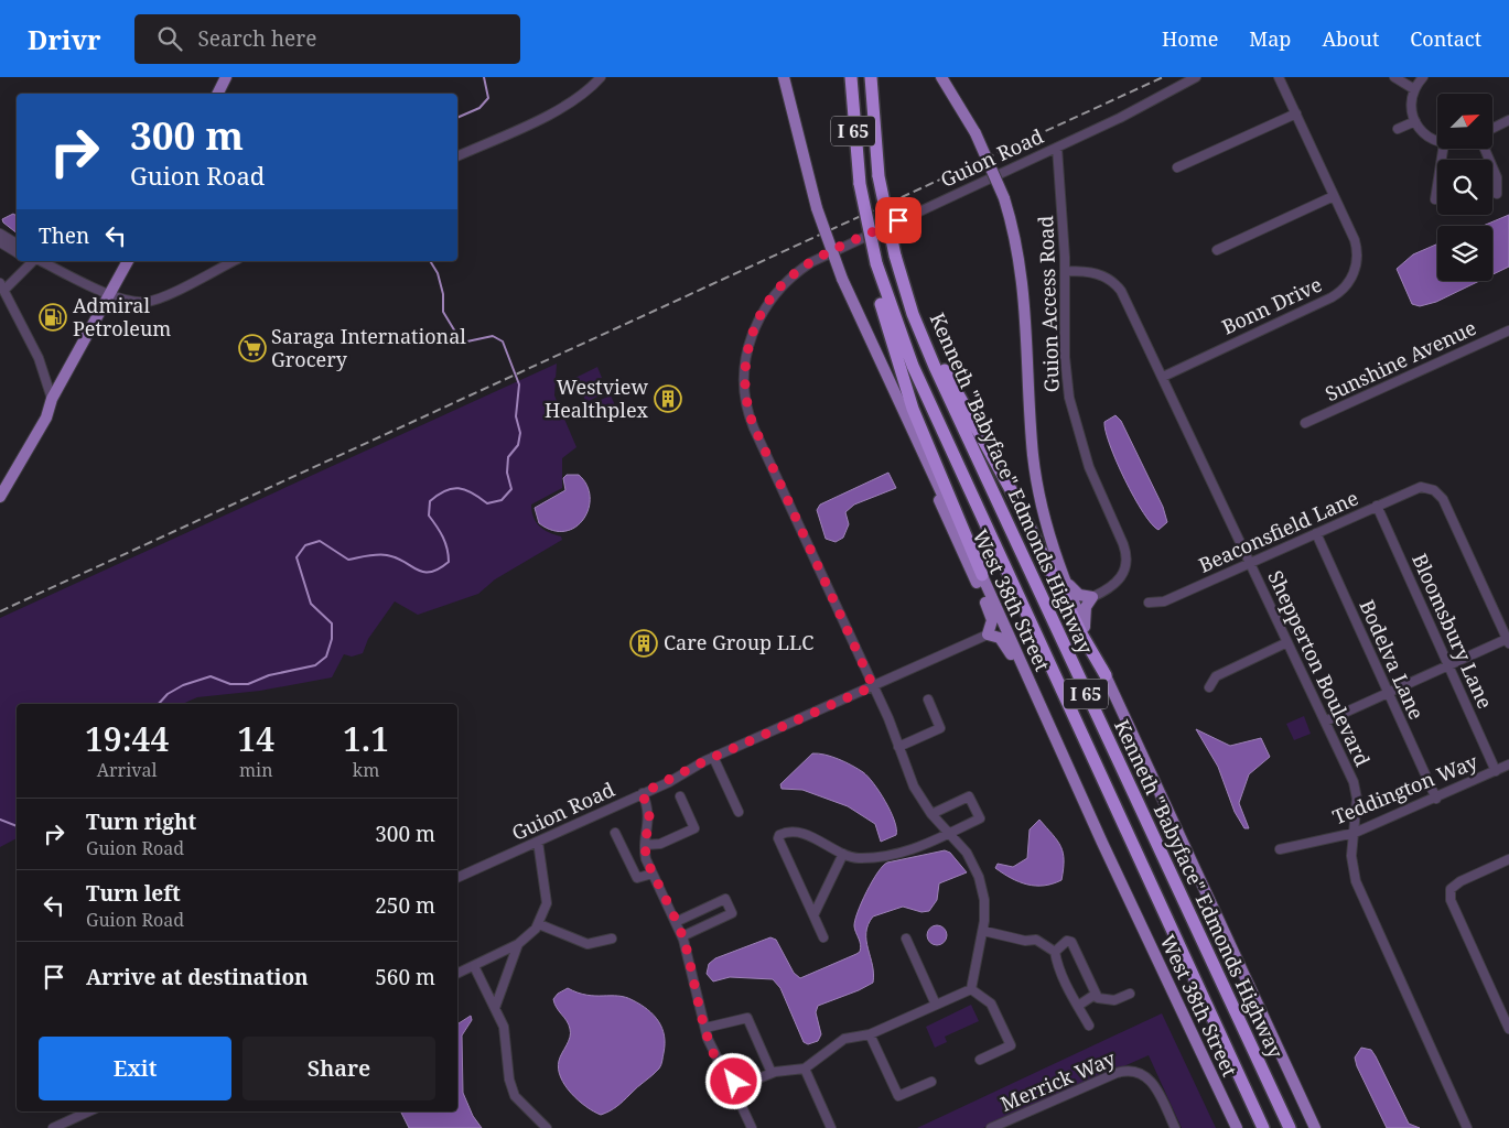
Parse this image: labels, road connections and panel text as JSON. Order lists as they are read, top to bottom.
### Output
{
  "streets": {
    "highway": ["I 65", "Kenneth \"Babyface\" Edmonds Highway"],
    "main road": ["West 38th Street"],
    "street": [
      "Guion Road",
      "Guion Access Road",
      "Bonn Drive",
      "Sunshine Avenue",
      "Beaconsfield Lane",
      "Bloomsbury Lane",
      "Bodelva Lane",
      "Shepperton Boulevard",
      "Teddington Way",
      "Merrick Way"
    ]
  },
  "crossings": [
    ["Guion Road", "Guion Access Road"],
    ["Guion Access Road", "Shepperton Boulevard"],
    ["Bonn Drive", "Shepperton Boulevard"],
    ["Beaconsfield Lane", "Bloomsbury Lane"],
    ["Beaconsfield Lane", "Bodelva Lane"],
    ["Beaconsfield Lane", "Shepperton Boulevard"],
    ["Bloomsbury Lane", "Teddington Way"],
    ["Bodelva Lane", "Teddington Way"],
    ["Shepperton Boulevard", "Teddington Way"]
  ],
  "places": {
    "fuel station": ["Admiral Petroleum"],
    "supermarket": ["Saraga International Grocery"],
    "building": ["Westview Healthplex", "Care Group LLC"]
  },
  "north": "top right",
  "page": {
    "header": "Drivr",
    "search": "Search here",
    "nav": [
      "Home",
      "Map",
      "About",
      "Contact"
    ],
    "turn": ["300 m", "Guion Road"],
    "then": "Then",
    "eta": [
      "19:44",
      "Arrival",
      "14",
      "min",
      "1.1",
      "km"
    ],
    "list": [
      {
        "name": "Turn right",
        "note": "Guion Road",
        "value": "300 m"
      },
      {
        "name": "Turn left",
        "note": "Guion Road",
        "value": "250 m"
      },
      {
        "name": "Arrive at destination",
        "value": "560 m"
      }
    ],
    "buttons": ["Exit", "Share"]
  }
}
